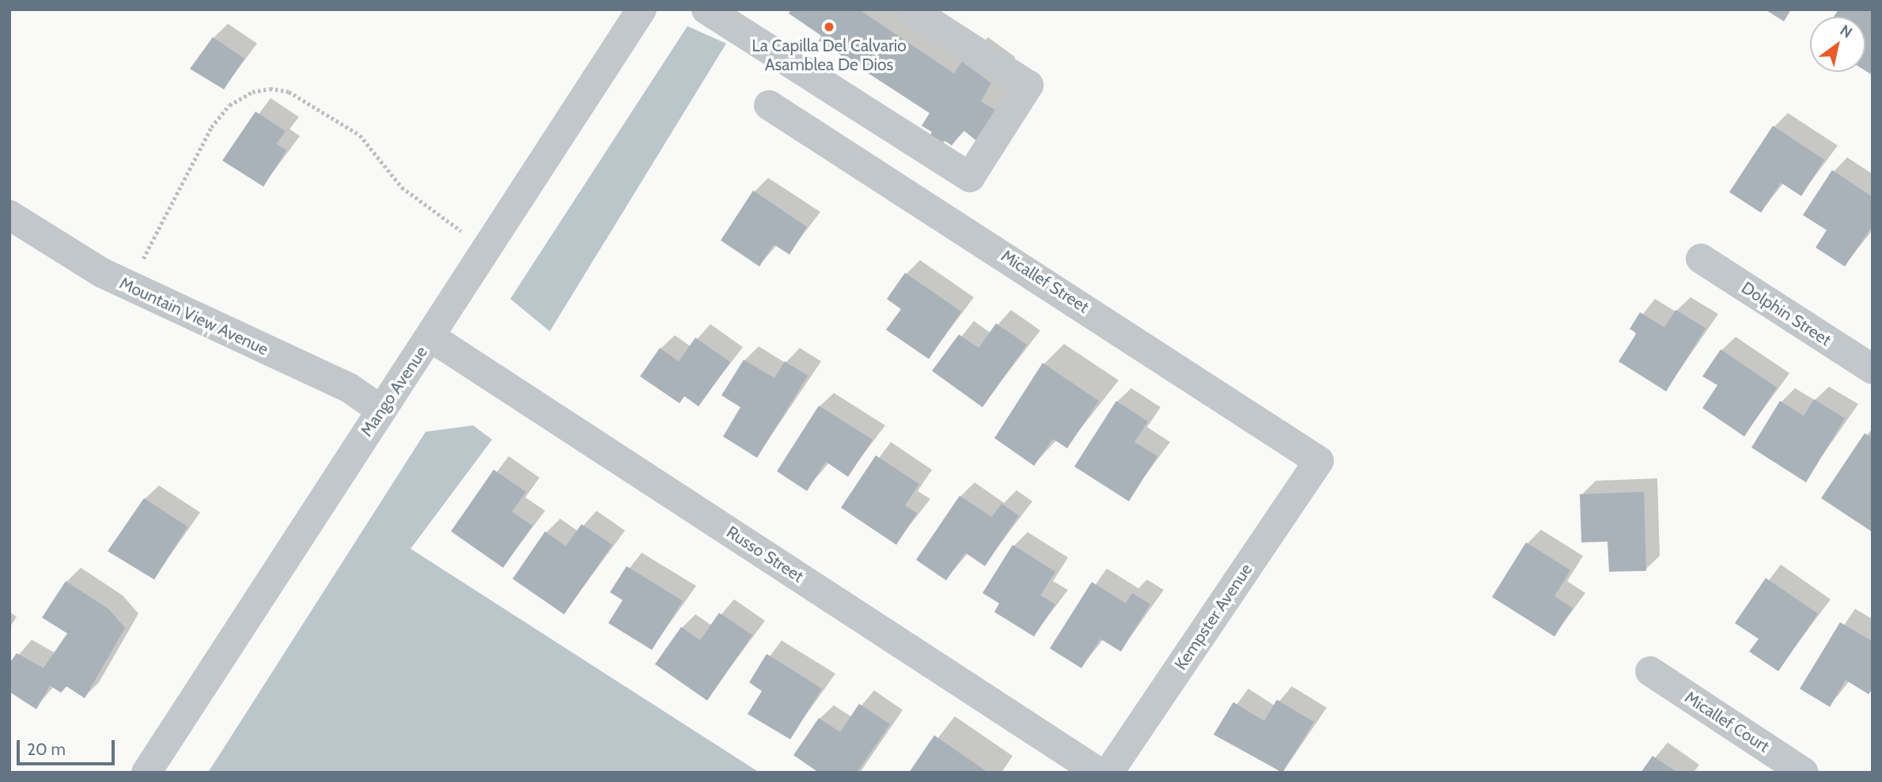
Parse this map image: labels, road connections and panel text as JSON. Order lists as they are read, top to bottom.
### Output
{
  "streets": {
    "street": [
      "Micallef Street",
      "Dolphin Street",
      "Mountain View Avenue",
      "Mango Avenue",
      "Russo Street",
      "Kempster Avenue",
      "Micallef Court"
    ]
  },
  "crossings": [
    ["Micallef Street", "Kempster Avenue"],
    ["Mountain View Avenue", "Mango Avenue"],
    ["Mango Avenue", "Russo Street"]
  ],
  "places": ["La Capilla Del Calvario Asamblea De Dios"],
  "scale_bar": "20 m",
  "north": "top right"
}
